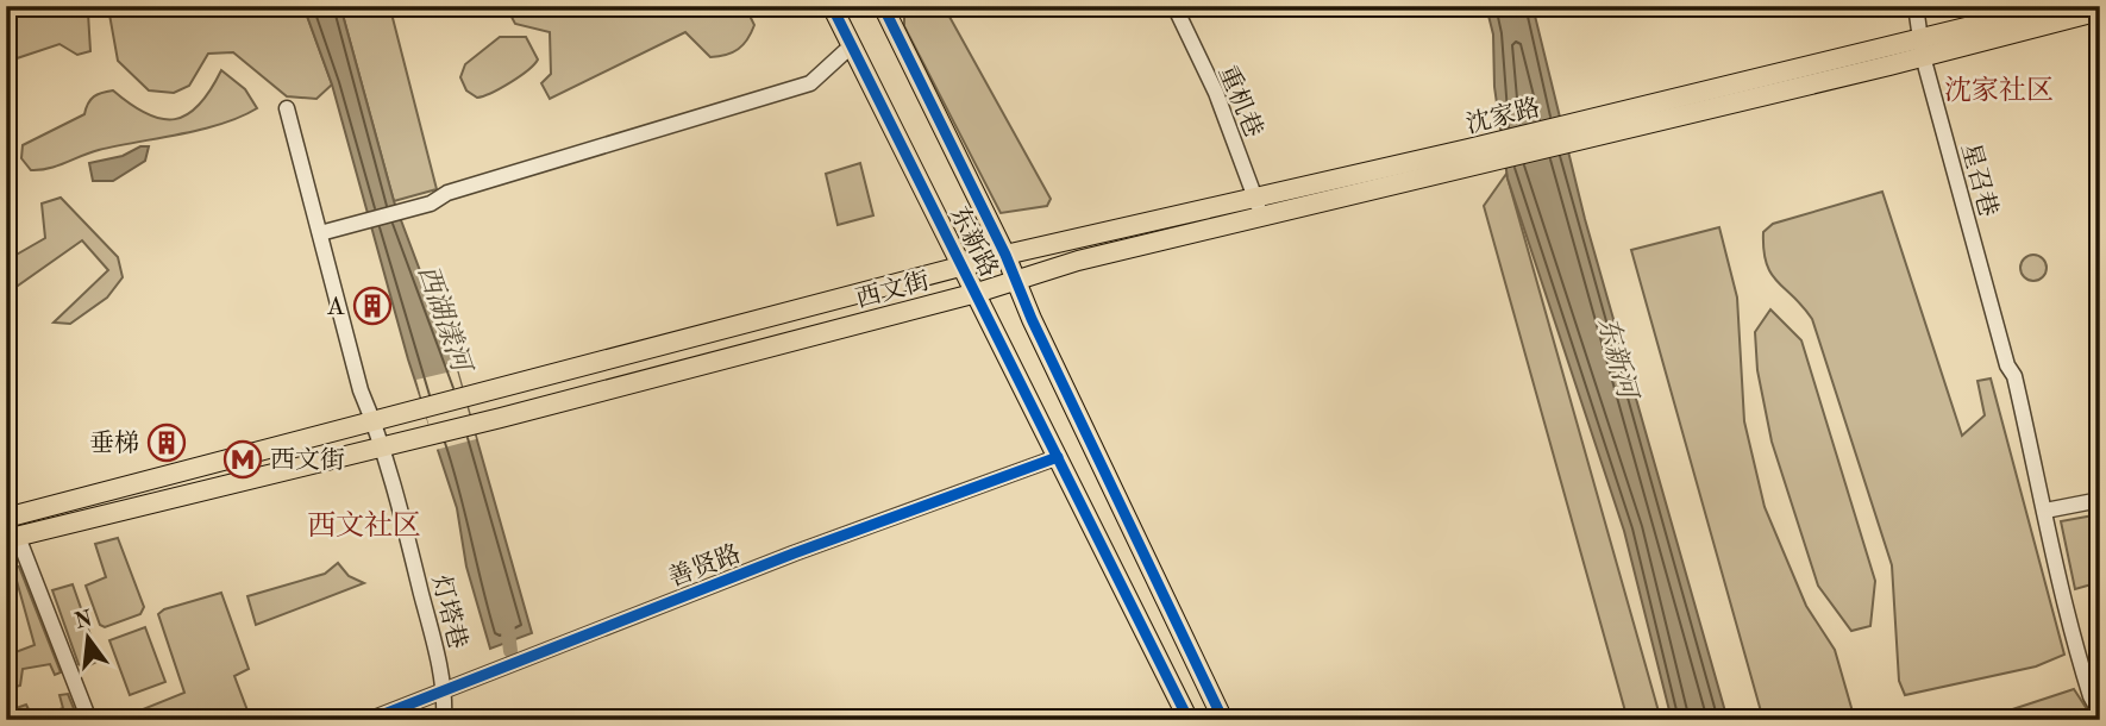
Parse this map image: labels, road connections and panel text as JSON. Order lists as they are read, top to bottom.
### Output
{
  "streets": {
    "main road": ["沈家路", "东新路", "西文街"],
    "street": [
      "重机巷",
      "星召巷",
      "善贤路",
      "灯塔巷"
    ]
  },
  "crossings": [
    ["重机巷", "沈家路"],
    ["沈家路", "星召巷"],
    ["沈家路", "东新路"],
    ["沈家路", "西文街"],
    ["东新路", "西文街"],
    ["东新路", "善贤路"],
    ["西文街", "灯塔巷"],
    ["善贤路", "灯塔巷"]
  ],
  "districts": ["沈家社区", "西文社区"],
  "water": ["西湖漾河", "东新河"],
  "places": {
    "building": ["A", "垂梯"],
    "metro station": ["西文街"]
  },
  "north": "top"
}
